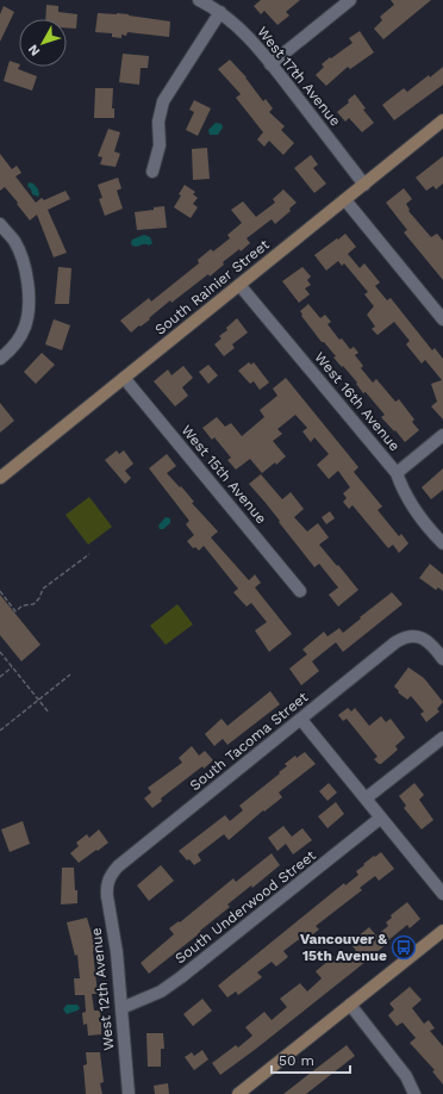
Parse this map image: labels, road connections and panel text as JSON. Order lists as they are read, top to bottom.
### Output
{
  "streets": {
    "street": [
      "West 17th Avenue",
      "South Rainier Street",
      "West 16th Avenue",
      "West 15th Avenue",
      "South Tacoma Street",
      "South Underwood Street",
      "West 12th Avenue"
    ]
  },
  "crossings": [
    ["West 17th Avenue", "South Rainier Street"],
    ["South Rainier Street", "West 16th Avenue"],
    ["South Rainier Street", "West 15th Avenue"],
    ["South Tacoma Street", "West 12th Avenue"],
    ["South Underwood Street", "West 12th Avenue"]
  ],
  "places": {
    "bus stop": ["Vancouver & 15th Avenue"]
  },
  "scale_bar": "50 m",
  "north": "bottom left"
}
